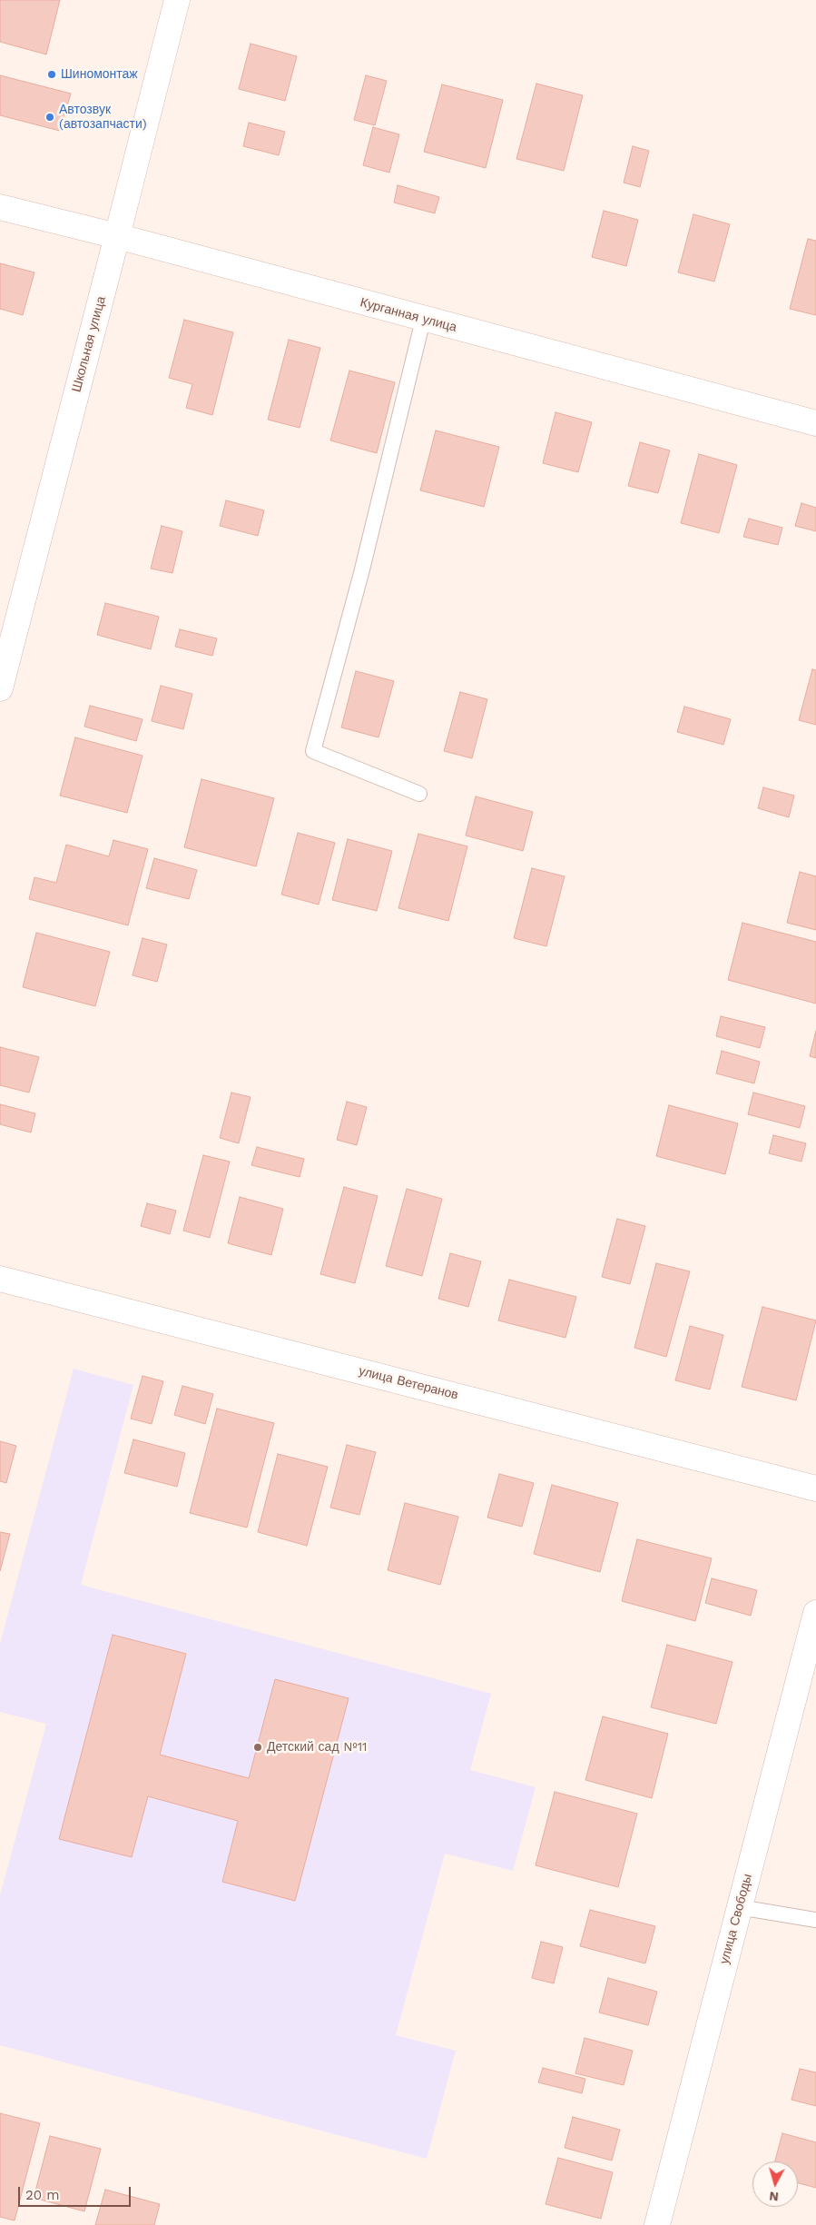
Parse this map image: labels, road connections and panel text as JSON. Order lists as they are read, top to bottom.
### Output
{
  "streets": {
    "street": [
      "Курганная улица",
      "Школьная улица",
      "улица Ветеранов",
      "улица Свободы"
    ]
  },
  "crossings": [
    ["Курганная улица", "Школьная улица"]
  ],
  "places": ["Шиномонтаж", "Автозвук (автозапчасти)", "Детский сад №11"],
  "scale_bar": "20 m",
  "north": "bottom"
}
